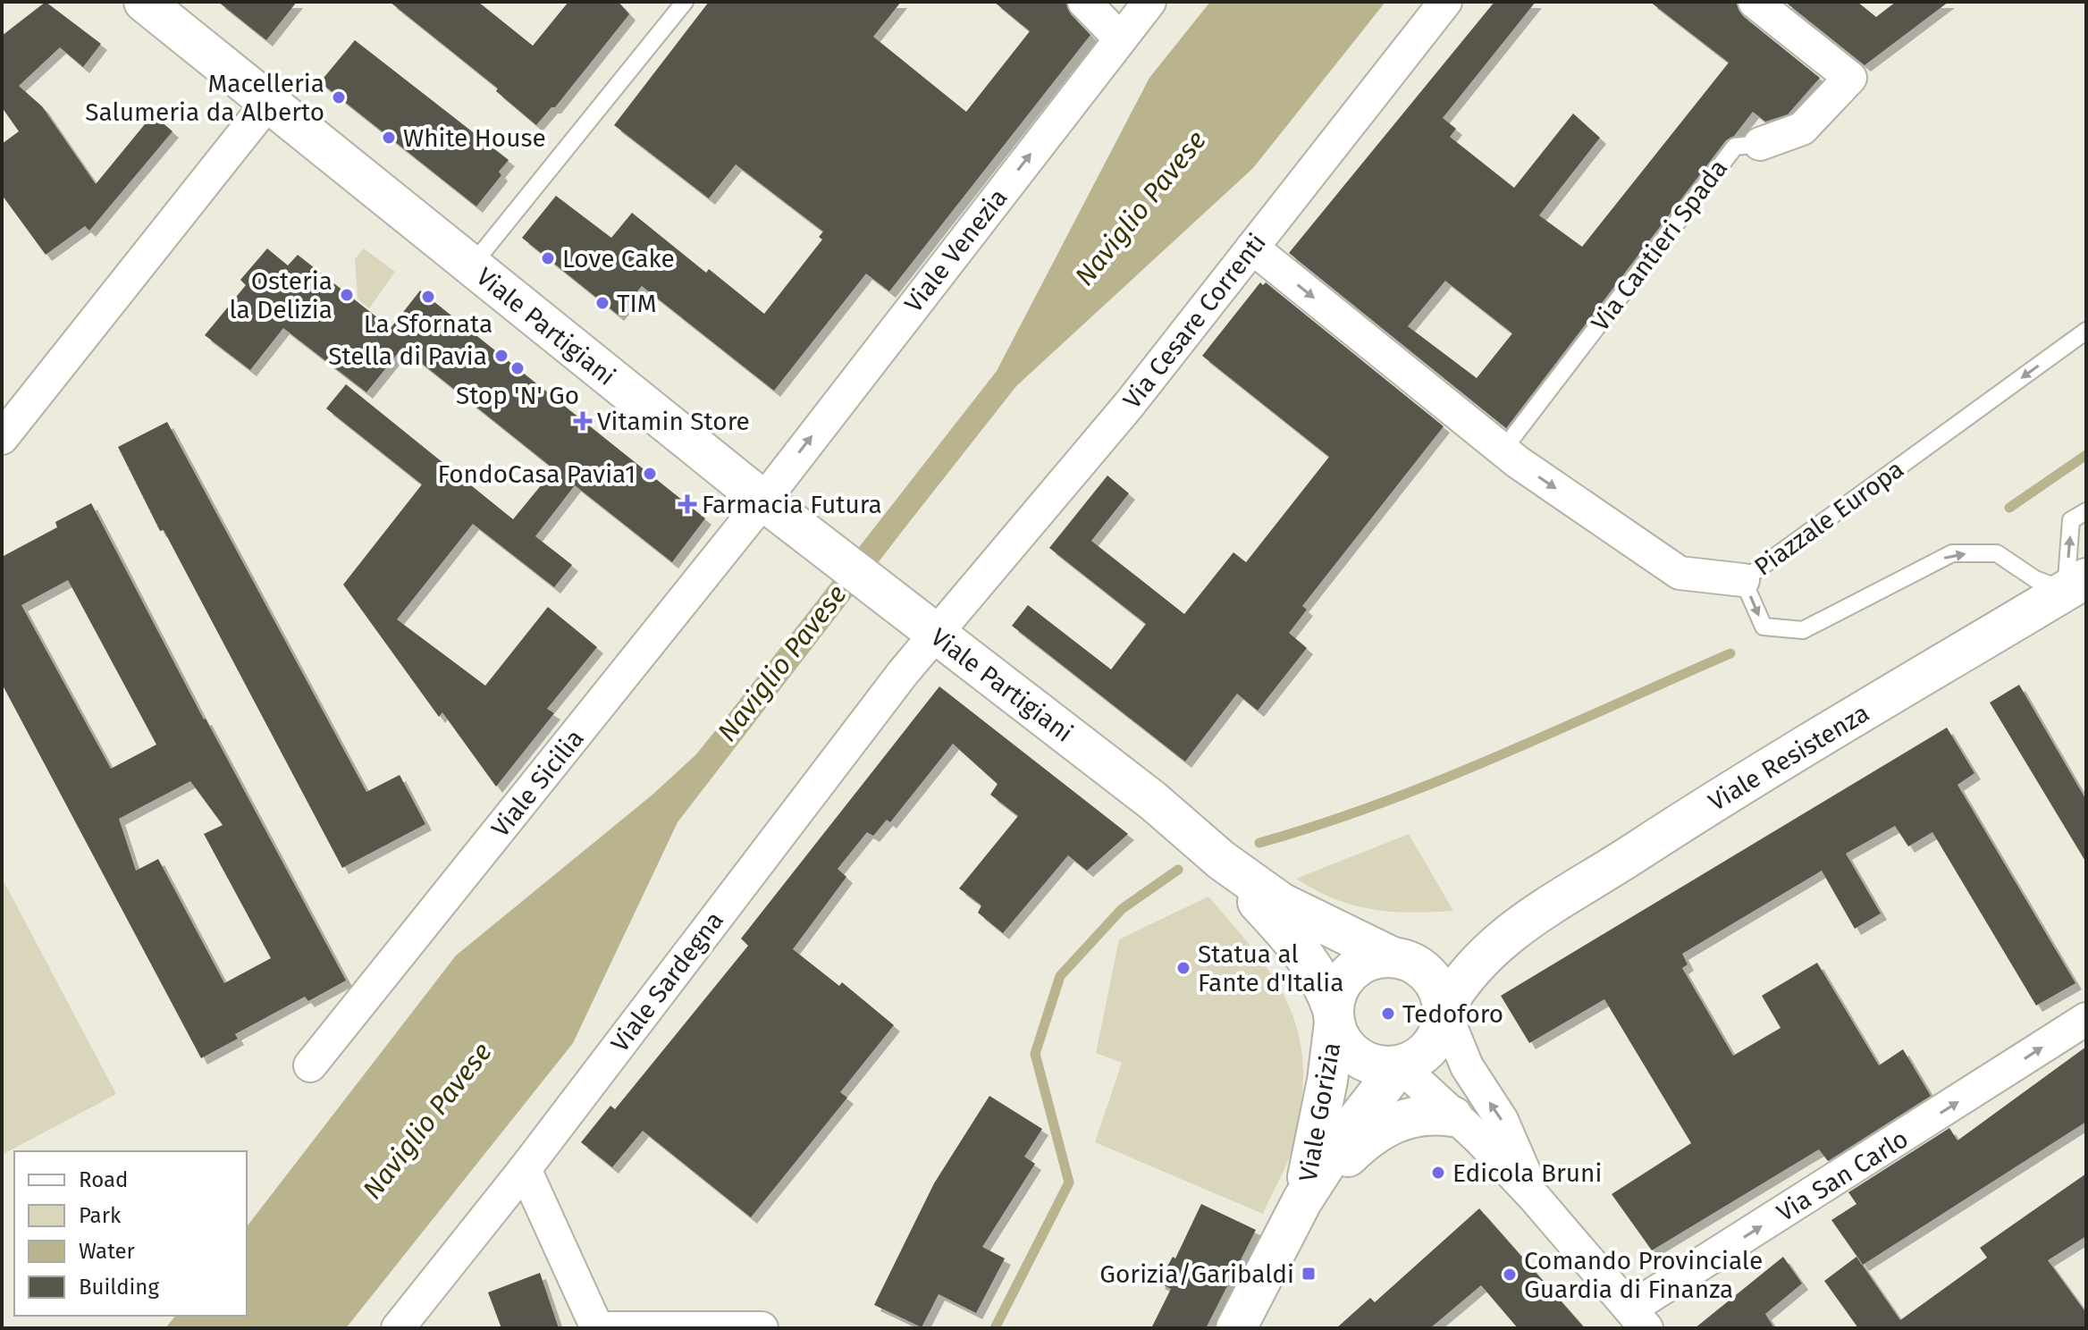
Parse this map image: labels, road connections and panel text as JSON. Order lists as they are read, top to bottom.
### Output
{
  "streets": {
    "main road": ["Viale Partigiani", "Viale Resistenza", "Viale Gorizia"],
    "street": [
      "Via Cantieri Spada",
      "Viale Venezia",
      "Via Cesare Correnti",
      "Viale Sicilia",
      "Viale Sardegna",
      "Via San Carlo"
    ],
    "lane": ["Piazzale Europa"]
  },
  "crossings": [
    ["Viale Venezia", "Viale Partigiani"],
    ["Viale Venezia", "Viale Sicilia"],
    ["Via Cesare Correnti", "Viale Partigiani"],
    ["Via Cesare Correnti", "Viale Sardegna"],
    ["Viale Partigiani", "Viale Resistenza"],
    ["Viale Partigiani", "Viale Sicilia"],
    ["Viale Partigiani", "Viale Sardegna"],
    ["Viale Partigiani", "Viale Gorizia"],
    ["Piazzale Europa", "Viale Resistenza"],
    ["Viale Resistenza", "Viale Gorizia"]
  ],
  "one_way": ["Viale Venezia", "Via San Carlo"],
  "water": ["Naviglio Pavese"],
  "places": {
    "other": [
      "Macelleria Salumeria da Alberto",
      "White House",
      "Love Cake",
      "Osteria la Delizia",
      "La Sfornata",
      "TIM",
      "Stella di Pavia",
      "Stop 'N' Go",
      "FondoCasa Pavia1",
      "Statua al Fante d'Italia",
      "Tedoforo",
      "Edicola Bruni",
      "Comando Provinciale Guardia di Finanza"
    ],
    "health": ["Vitamin Store", "Farmacia Futura"],
    "transit": ["Gorizia/Garibaldi"]
  },
  "legend": [
    "Road",
    "Park",
    "Water",
    "Building"
  ]
}
